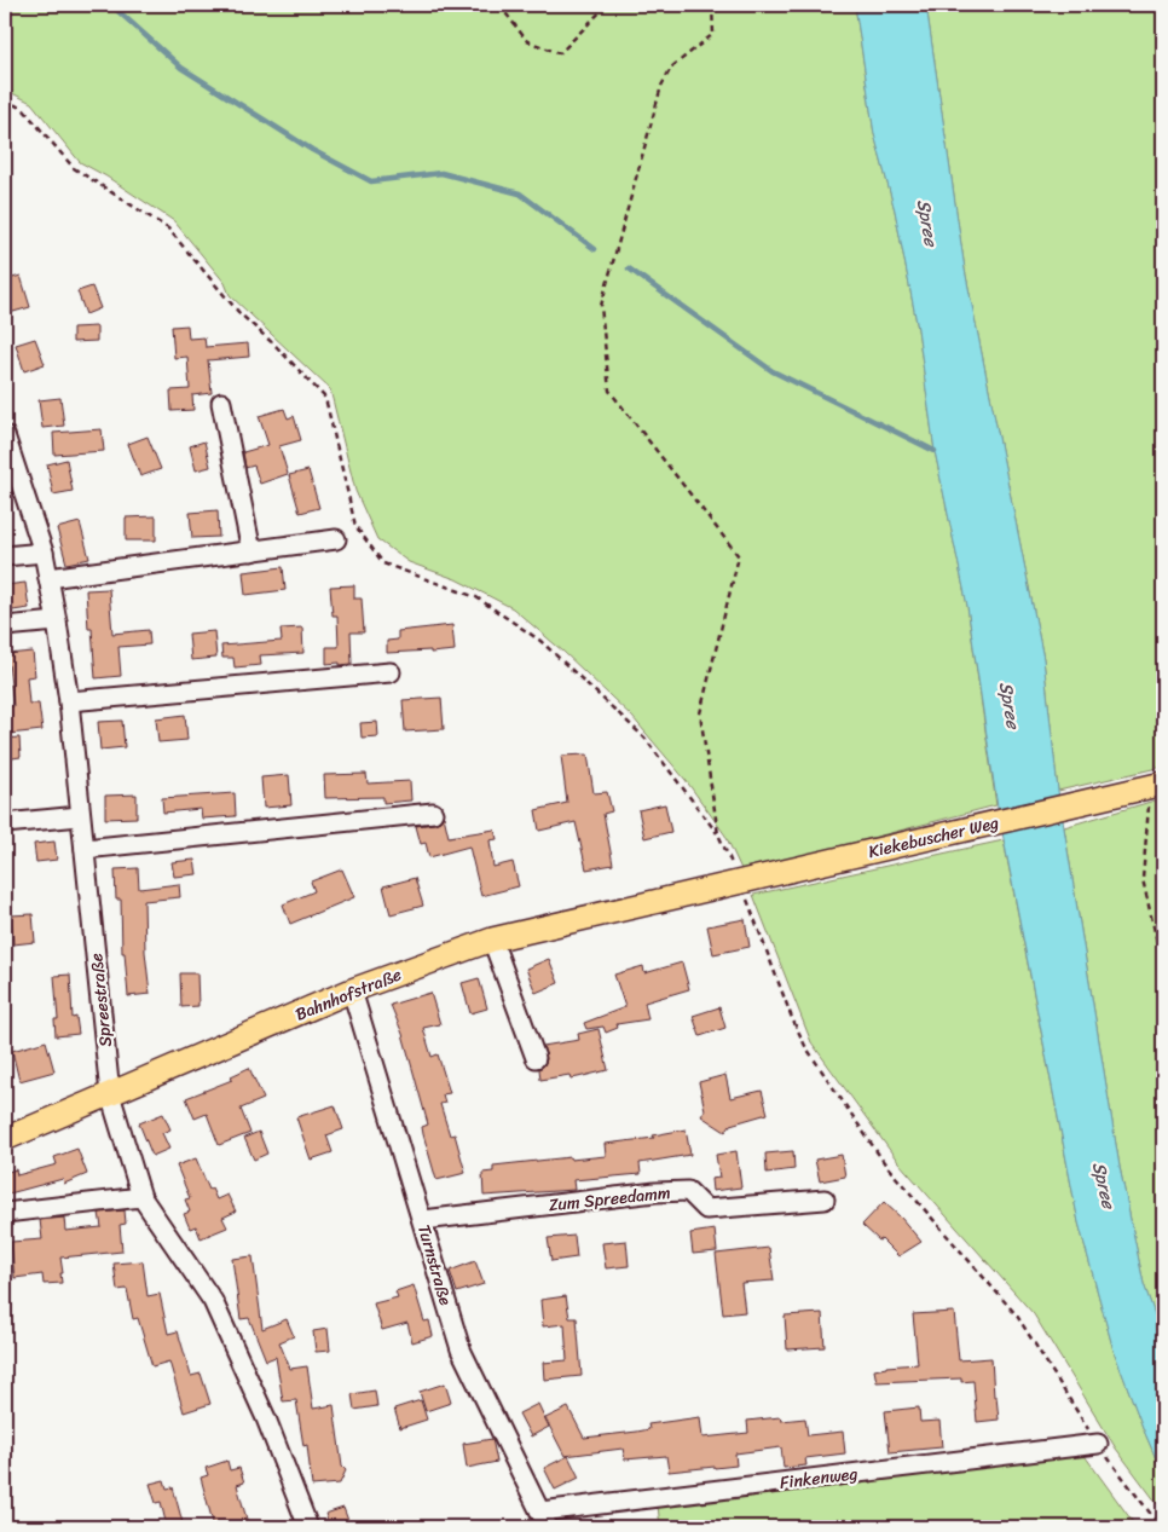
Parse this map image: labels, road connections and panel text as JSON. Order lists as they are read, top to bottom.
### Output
{
  "streets": {
    "main road": ["Kiekebuscher Weg", "Bahnhofstraße"],
    "street": [
      "Spreestraße",
      "Zum Spreedamm",
      "Turnstraße",
      "Finkenweg"
    ]
  },
  "crossings": [
    ["Kiekebuscher Weg", "Bahnhofstraße"],
    ["Bahnhofstraße", "Spreestraße"],
    ["Bahnhofstraße", "Turnstraße"],
    ["Zum Spreedamm", "Turnstraße"],
    ["Turnstraße", "Finkenweg"]
  ],
  "water": ["Spree"]
}
